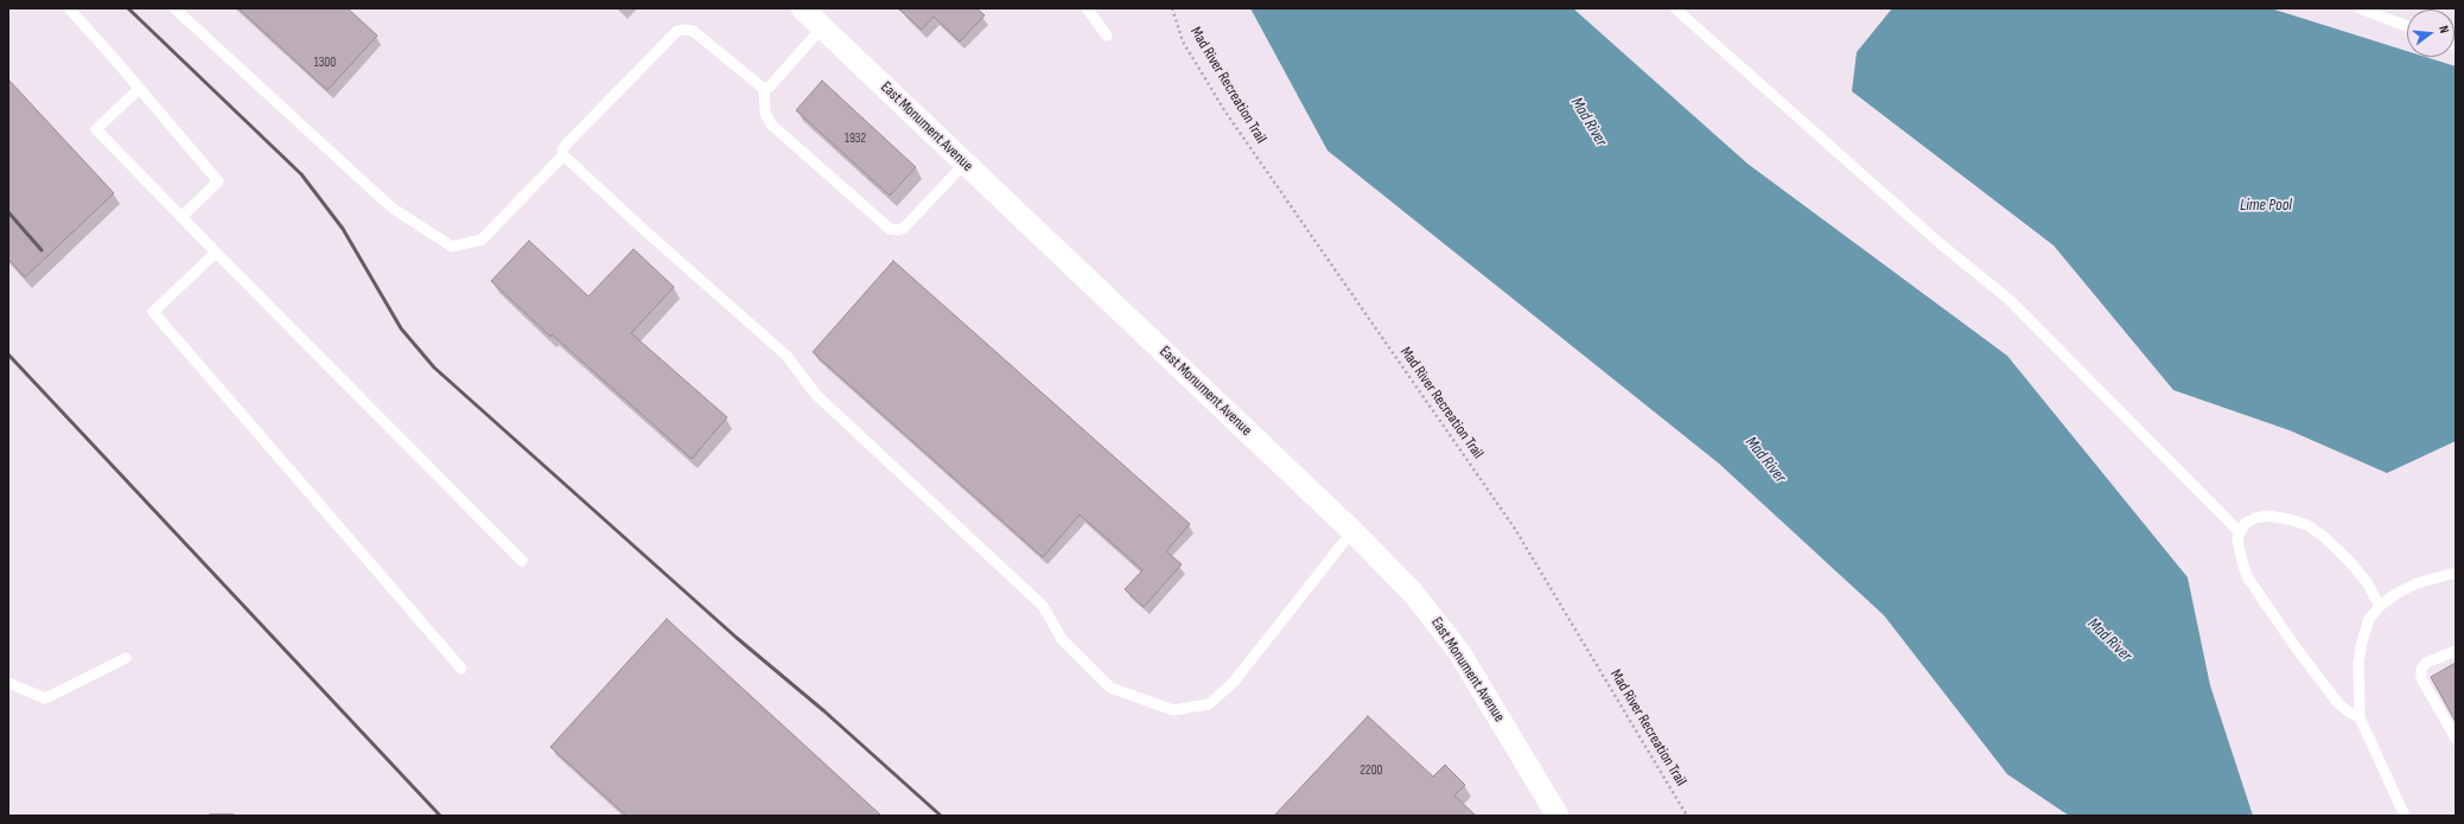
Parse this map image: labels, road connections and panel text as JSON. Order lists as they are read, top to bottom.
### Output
{
  "streets": {
    "street": ["East Monument Avenue"],
    "path": ["Mad River Recreation Trail"]
  },
  "water": ["Mad River", "Lime Pool"],
  "house_numbers": ["1300", "1932", "2200"],
  "north": "right"
}
